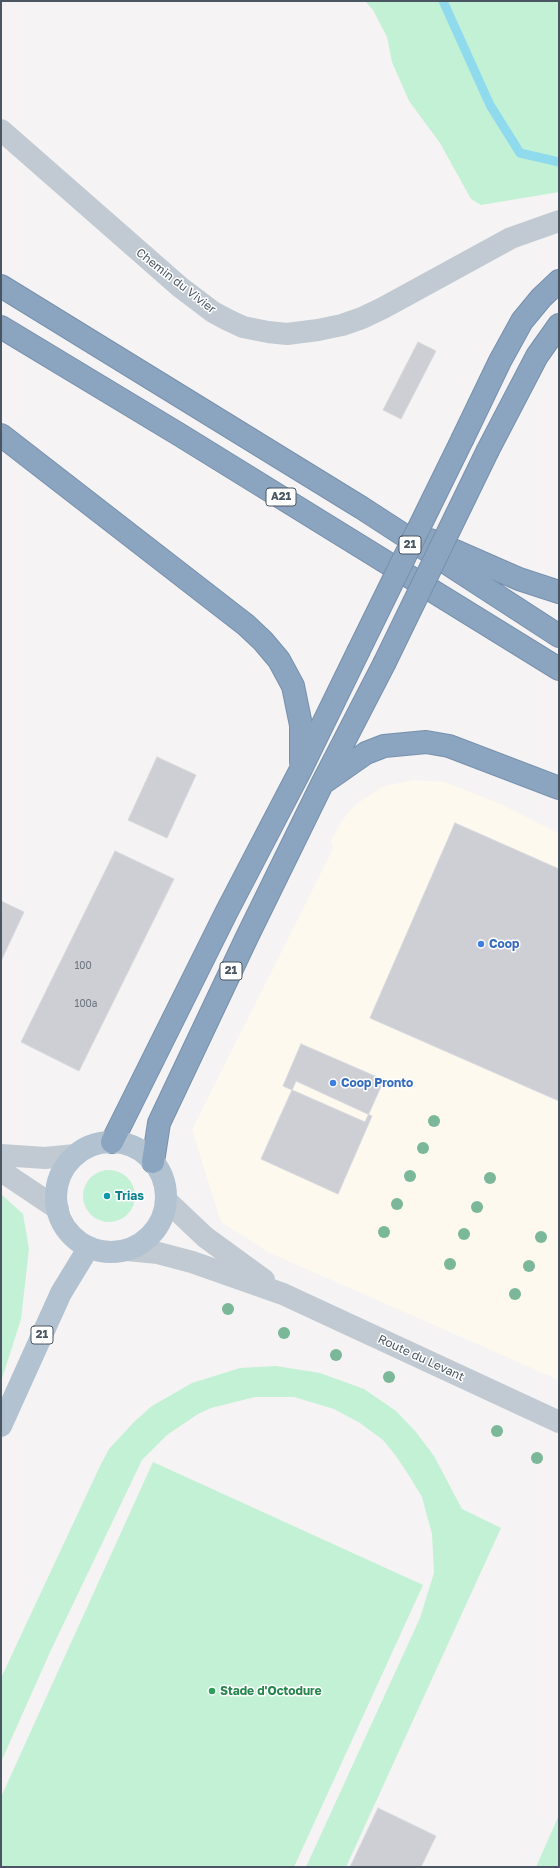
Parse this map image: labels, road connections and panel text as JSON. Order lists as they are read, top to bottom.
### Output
{
  "streets": {
    "highway": ["A21", "21"],
    "street": ["Chemin du Vivier", "Route du Levant"]
  },
  "crossings": [
    ["21", "Route du Levant"]
  ],
  "places": [
    "Coop",
    "Coop Pronto",
    "Trias",
    "Stade d'Octodure"
  ],
  "house_numbers": ["100", "100a"]
}
